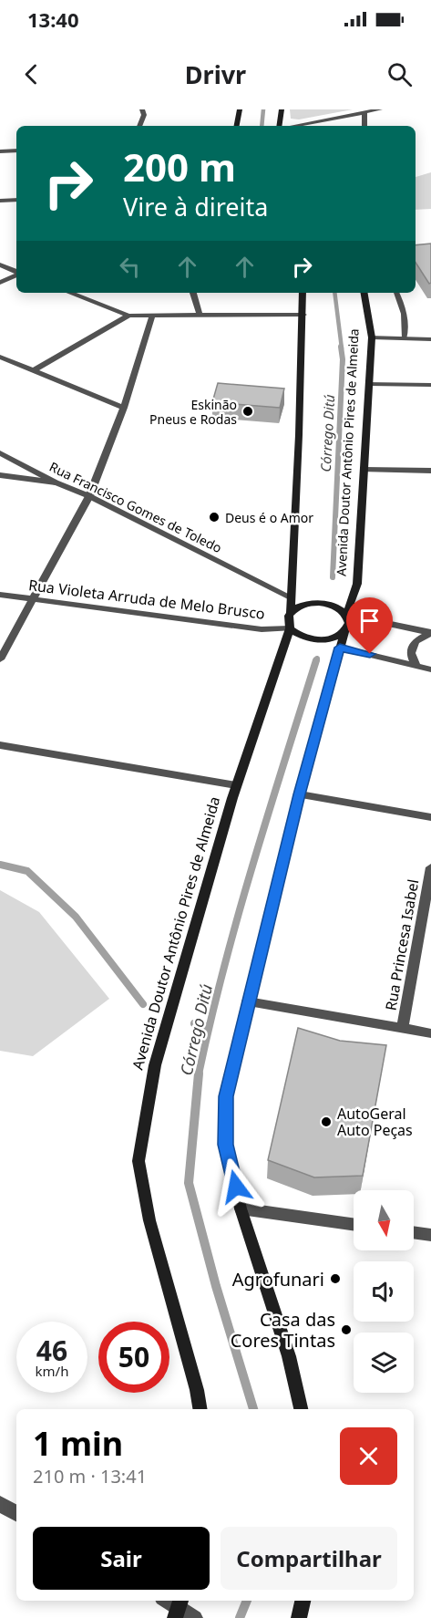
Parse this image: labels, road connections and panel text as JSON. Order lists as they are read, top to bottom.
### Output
{
  "streets": {
    "main road": ["Avenida Doutor Antônio Pires de Almeida"],
    "street": ["Rua Francisco Gomes de Toledo", "Rua Violeta Arruda de Melo Brusco", "Rua Princesa Isabel"]
  },
  "crossings": [
    ["Avenida Doutor Antônio Pires de Almeida", "Rua Violeta Arruda de Melo Brusco"]
  ],
  "water": ["Córrego Ditú"],
  "places": [
    "Eskinão Pneus e Rodas",
    "Deus é o Amor",
    "AutoGeral Auto Peças",
    "Agrofunari",
    "Casa das Cores Tintas"
  ],
  "north": "bottom",
  "page": {
    "status": "13:40",
    "header": "Drivr",
    "turn": ["200 m", "Vire à direita"],
    "speed": "46 km/h",
    "limit": "50",
    "heading": ["1 min", "210 m · 13:41"],
    "buttons": ["Sair", "Compartilhar"]
  }
}
